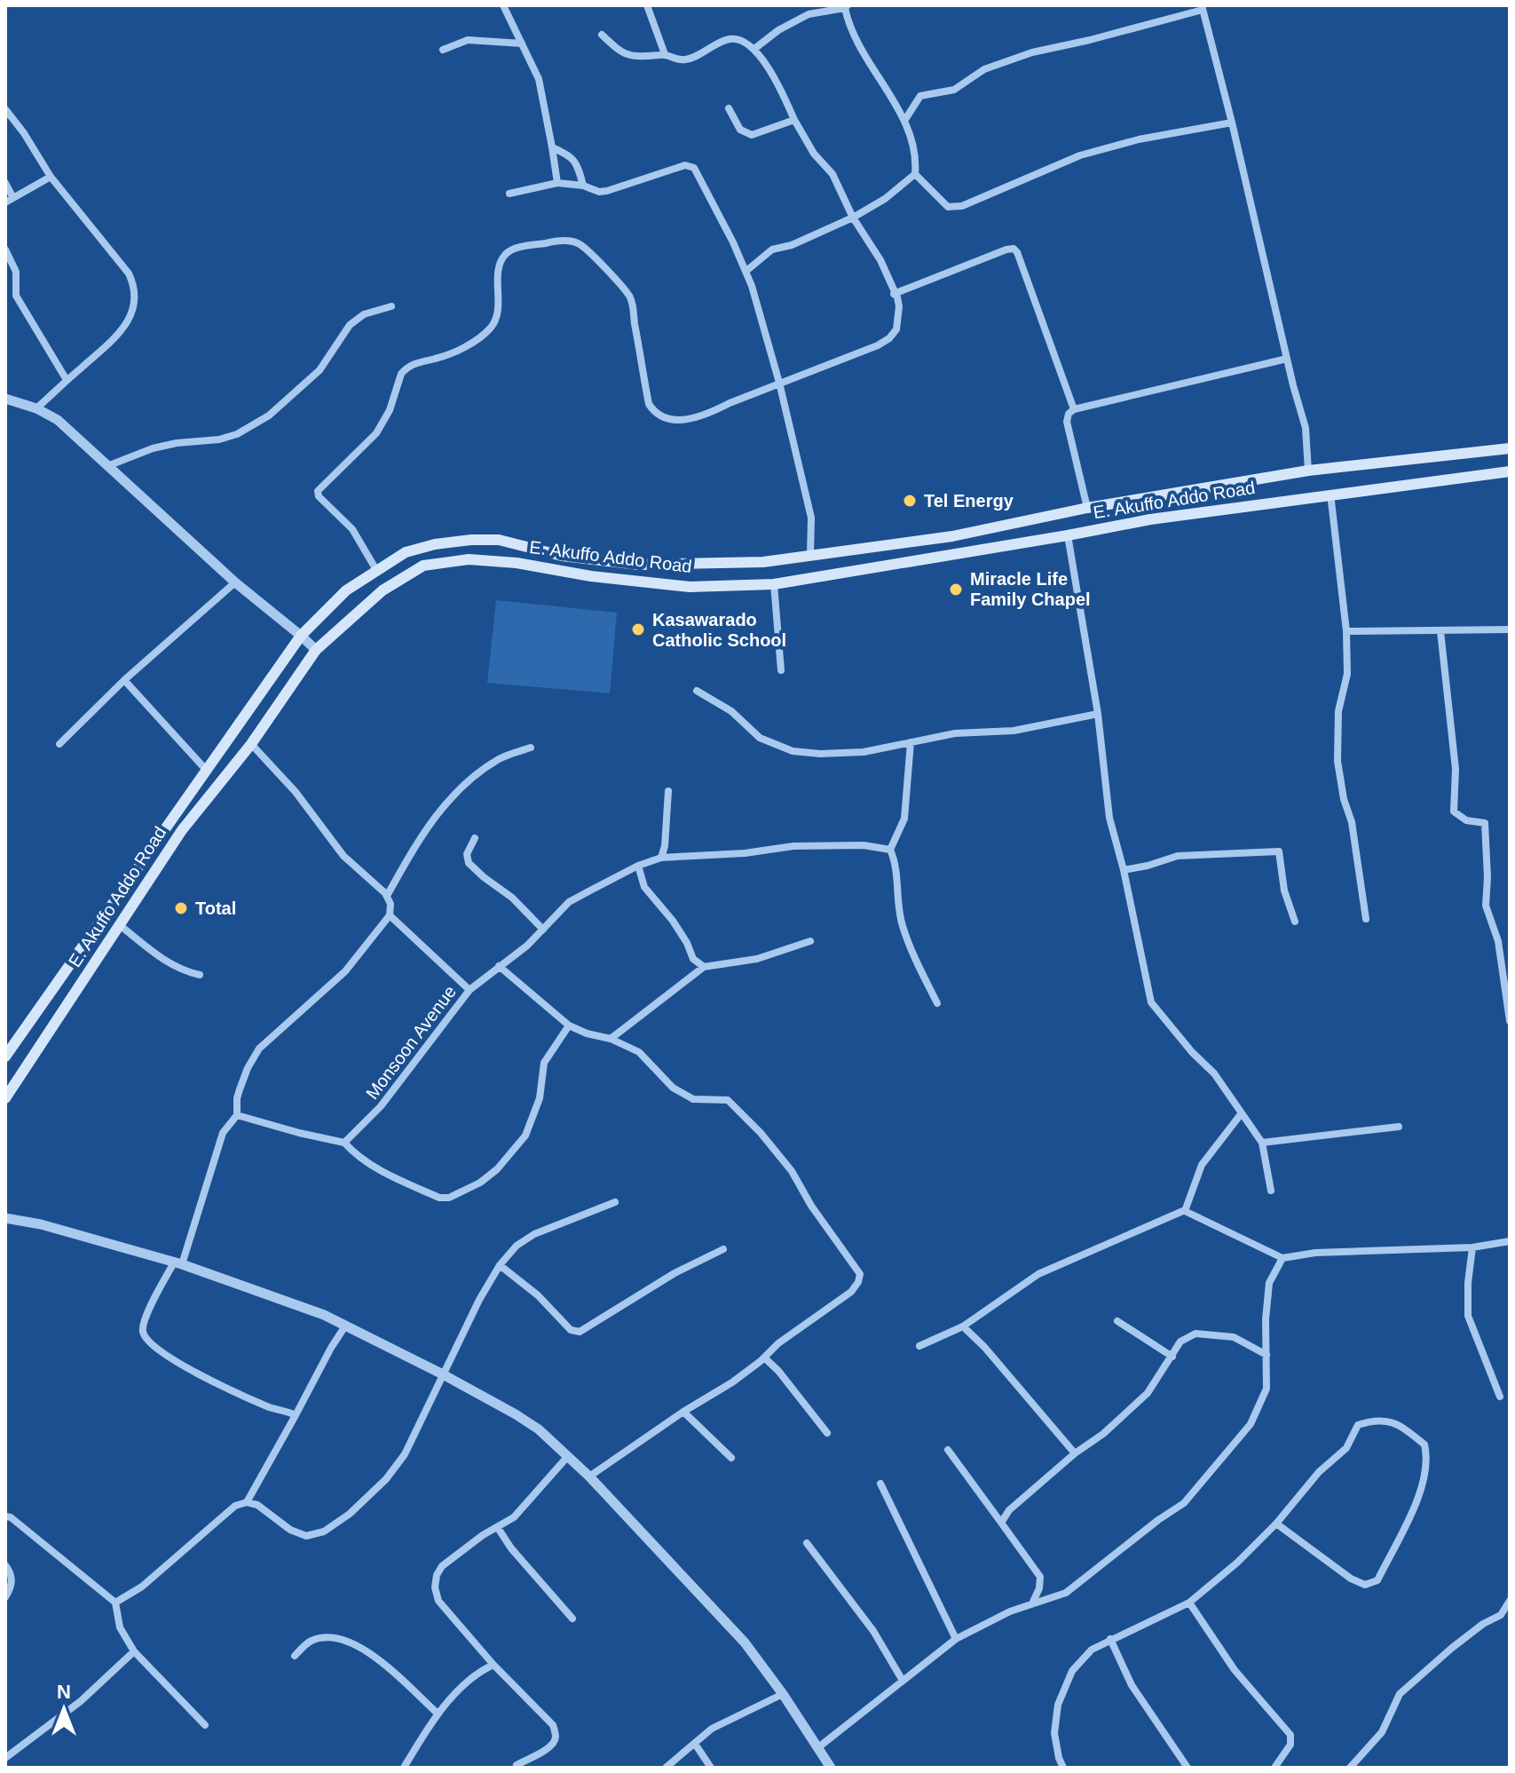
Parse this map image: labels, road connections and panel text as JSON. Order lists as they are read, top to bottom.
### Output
{
  "streets": {
    "main road": ["E. Akuffo Addo Road"],
    "street": ["Monsoon Avenue"]
  },
  "places": [
    "Tel Energy",
    "Miracle Life Family Chapel",
    "Kasawarado Catholic School",
    "Total"
  ],
  "north": "top"
}
